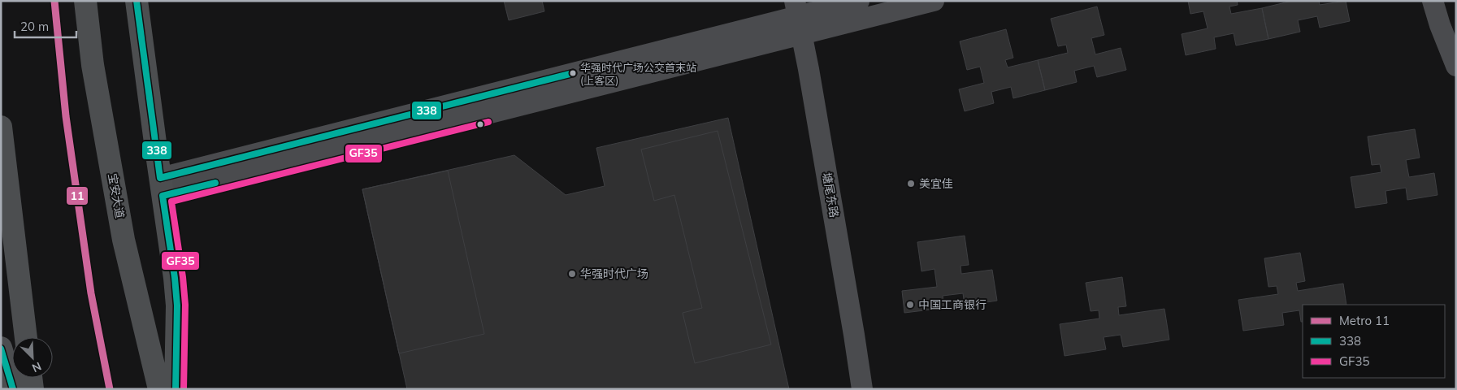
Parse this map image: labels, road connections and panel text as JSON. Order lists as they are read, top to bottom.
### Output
{
  "streets": {
    "main road": ["宝安大道"],
    "street": ["塘尾东路"]
  },
  "places": [
    "华强时代广场公交首末站 (上客区)",
    "美宜佳",
    "华强时代广场",
    "中国工商银行"
  ],
  "lines": ["metro line 11", "transit line 338", "transit line GF35"],
  "legend": ["Metro 11", "338", "GF35"],
  "scale_bar": "20 m",
  "north": "bottom right"
}
